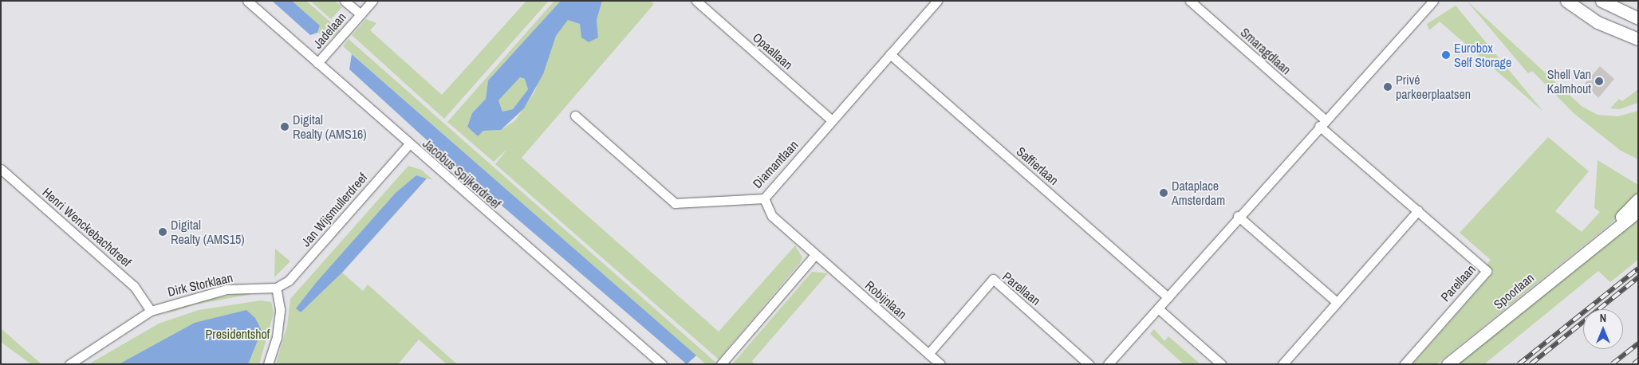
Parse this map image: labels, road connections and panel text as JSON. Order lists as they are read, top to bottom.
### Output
{
  "streets": {
    "main road": ["Spoorlaan"],
    "street": [
      "Jadelaan",
      "Opaallaan",
      "Smaragdlaan",
      "Diamantlaan",
      "Saffierlaan",
      "Jacobus Spijkerdreef",
      "Jan Wijsmullerdreef",
      "Henri Wenckebachdreef",
      "Parellaan",
      "Dirk Storklaan",
      "Robijnlaan"
    ]
  },
  "crossings": [
    ["Jadelaan", "Jacobus Spijkerdreef"],
    ["Opaallaan", "Diamantlaan"],
    ["Smaragdlaan", "Parellaan"],
    ["Diamantlaan", "Saffierlaan"],
    ["Diamantlaan", "Robijnlaan"],
    ["Jacobus Spijkerdreef", "Jan Wijsmullerdreef"],
    ["Jan Wijsmullerdreef", "Dirk Storklaan"],
    ["Henri Wenckebachdreef", "Dirk Storklaan"],
    ["Parellaan", "Robijnlaan"]
  ],
  "parks": ["Presidentshof"],
  "places": [
    "Eurobox Self Storage",
    "Shell Van Kalmhout",
    "Privé parkeerplaatsen",
    "Digital Realty (AMS16)",
    "Dataplace Amsterdam",
    "Digital Realty (AMS15)"
  ],
  "north": "top"
}
